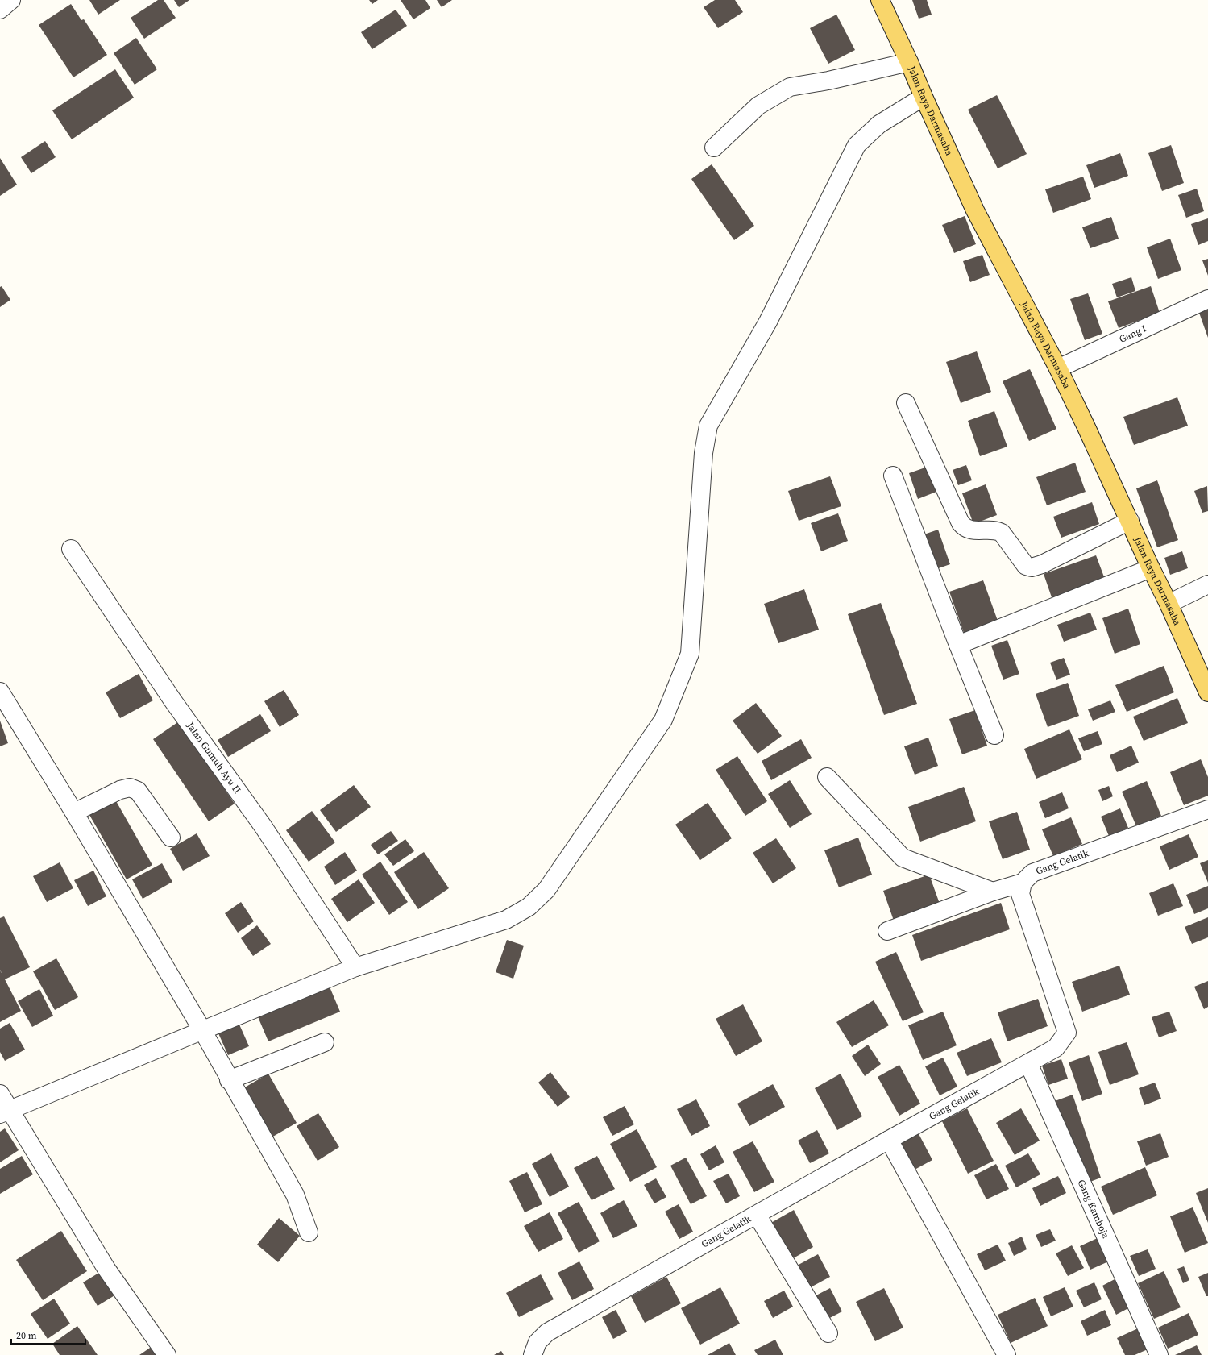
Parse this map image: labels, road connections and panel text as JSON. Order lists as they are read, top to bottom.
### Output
{
  "streets": {
    "main road": ["Jalan Raya Darmasaba"],
    "street": [
      "Gang I",
      "Jalan Gumuh Ayu II",
      "Gang Gelatik",
      "Gang Kamboja"
    ]
  },
  "crossings": [
    ["Jalan Raya Darmasaba", "Gang I"],
    ["Gang Gelatik", "Gang Kamboja"]
  ],
  "scale_bar": "20 m"
}
